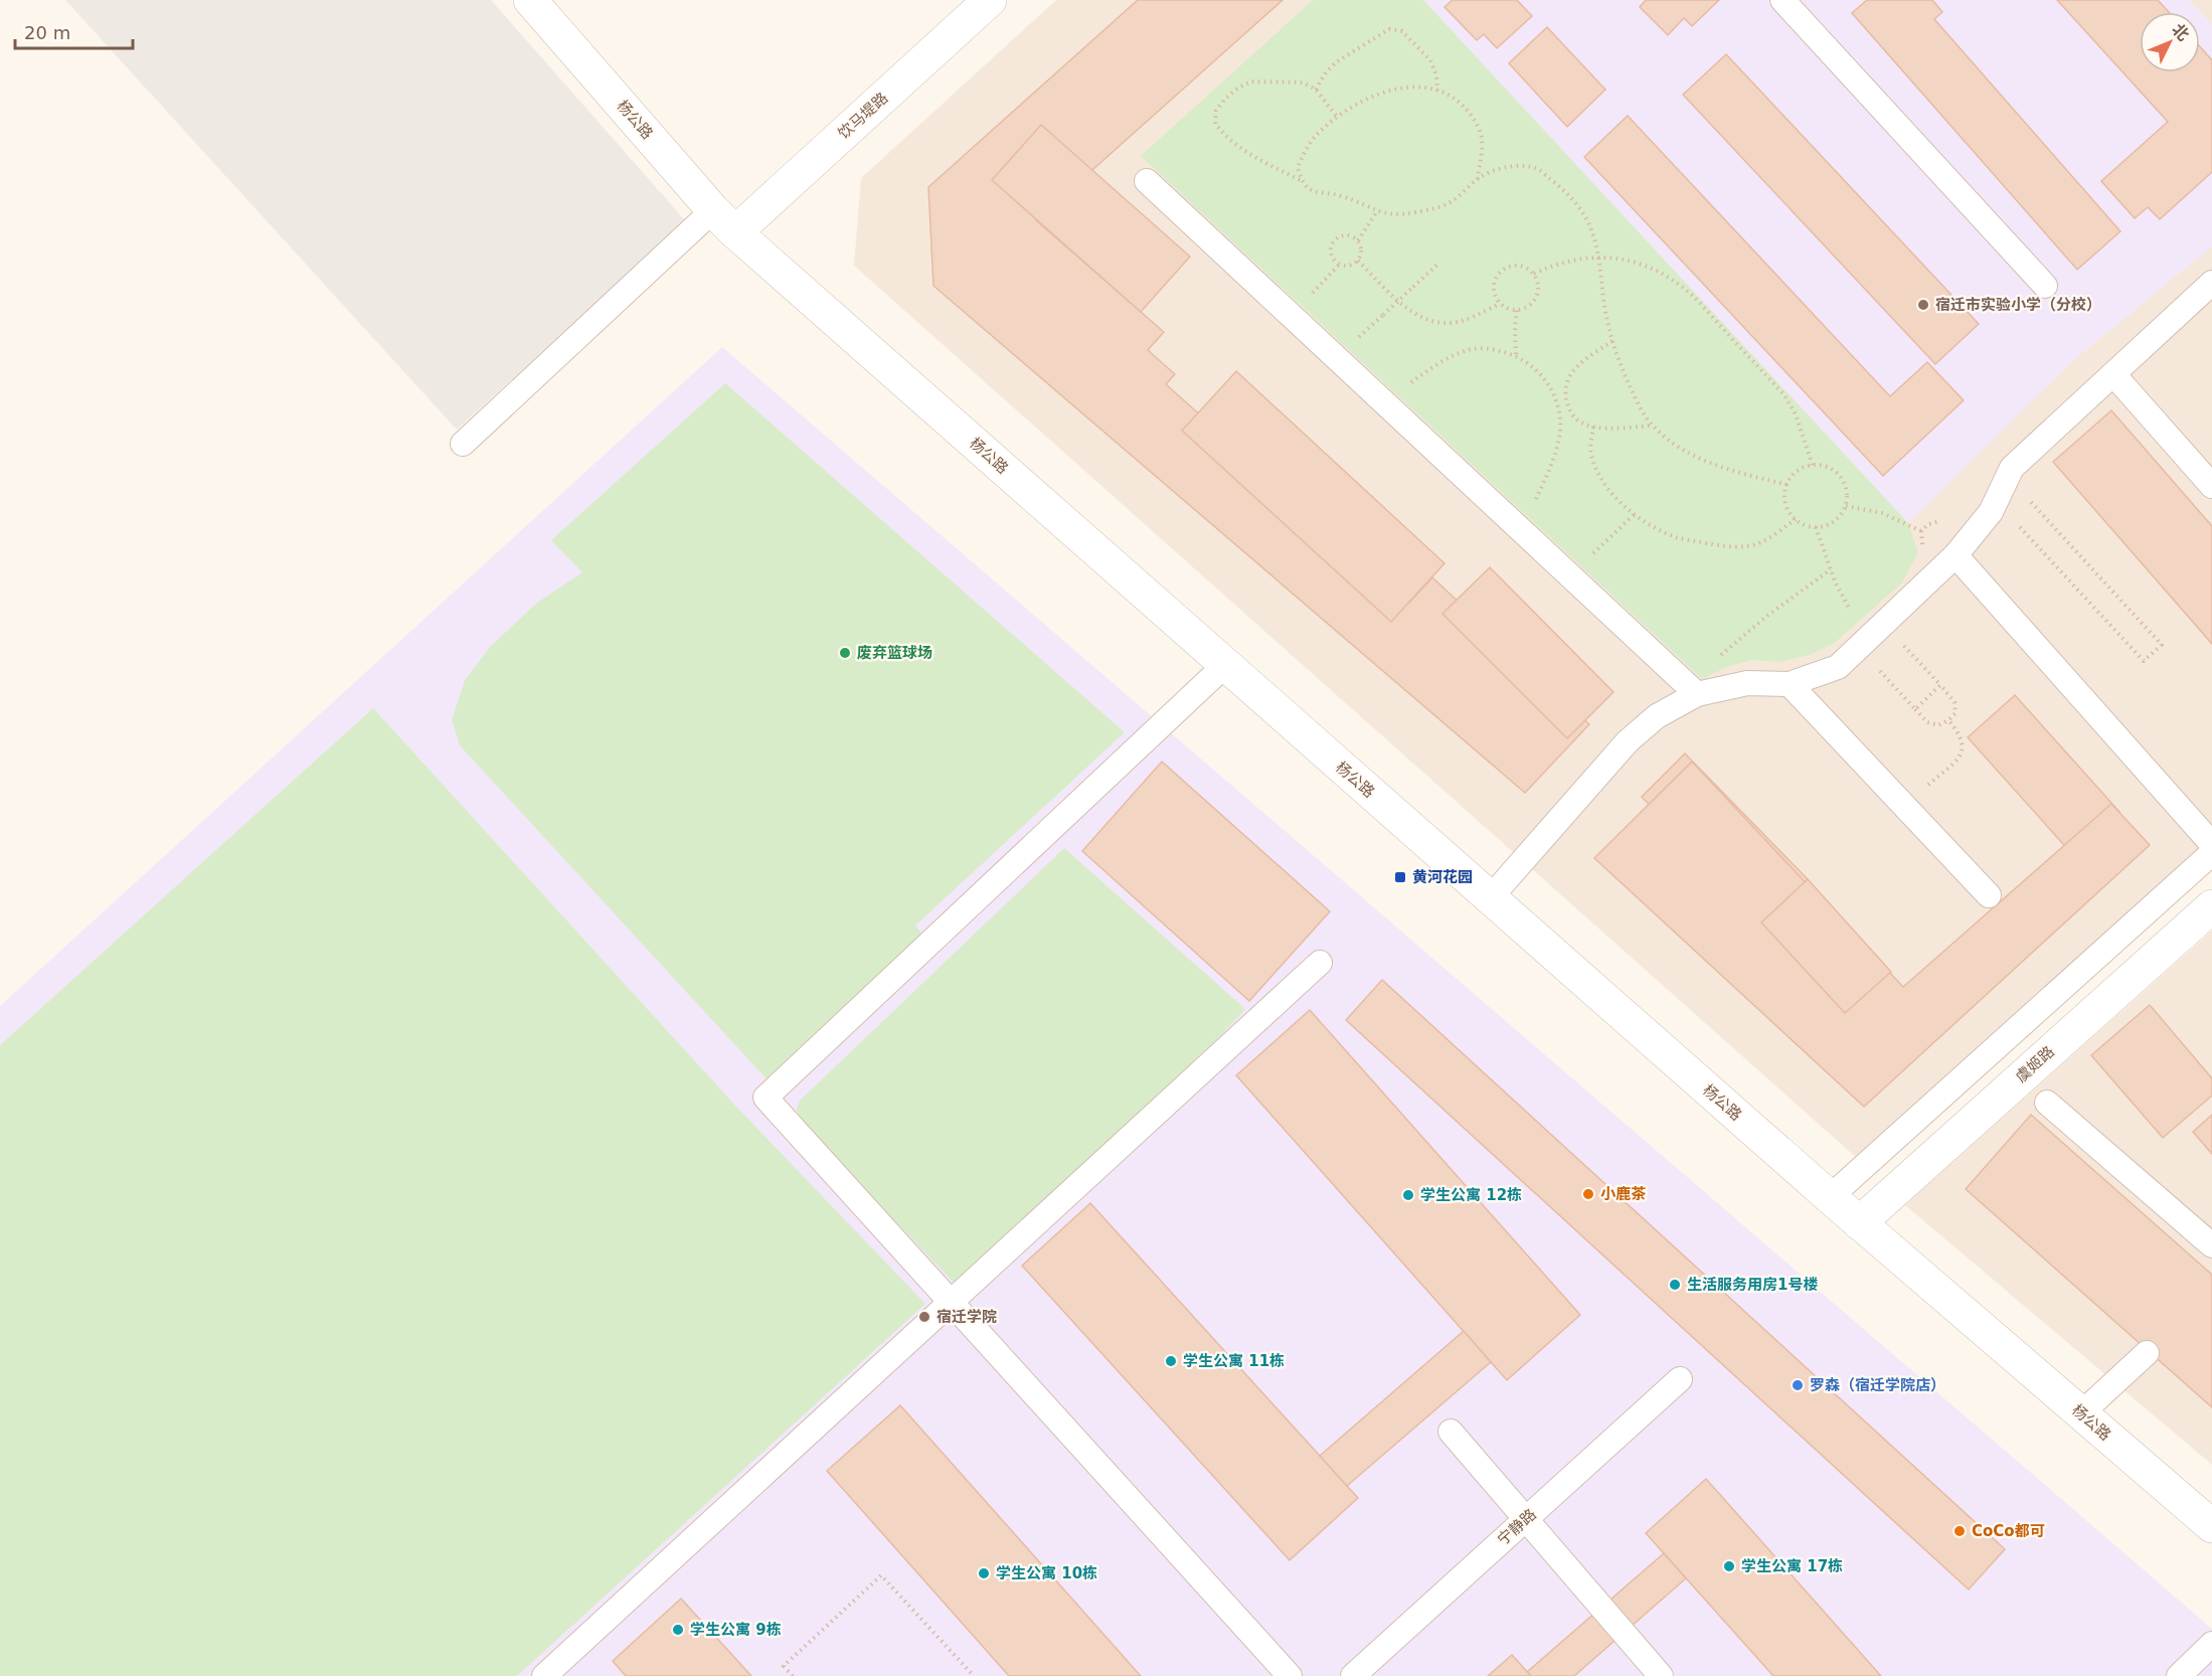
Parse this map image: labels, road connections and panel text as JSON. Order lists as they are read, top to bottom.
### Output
{
  "streets": {
    "street": ["饮马堤路", "杨公路", "虞姬路"],
    "lane": ["宁静路"]
  },
  "crossings": [
    ["饮马堤路", "杨公路"],
    ["杨公路", "虞姬路"]
  ],
  "places": {
    "other": [
      "宿迁市实验小学（分校）",
      "废弃篮球场",
      "小鹿茶",
      "学生公寓 12栋",
      "生活服务用房1号楼",
      "宿迁学院",
      "学生公寓 11栋",
      "罗森（宿迁学院店）",
      "CoCo都可",
      "学生公寓 17栋",
      "学生公寓 10栋",
      "学生公寓 9栋"
    ],
    "transit": ["黄河花园"]
  },
  "scale_bar": "20 m",
  "north": "top right"
}
